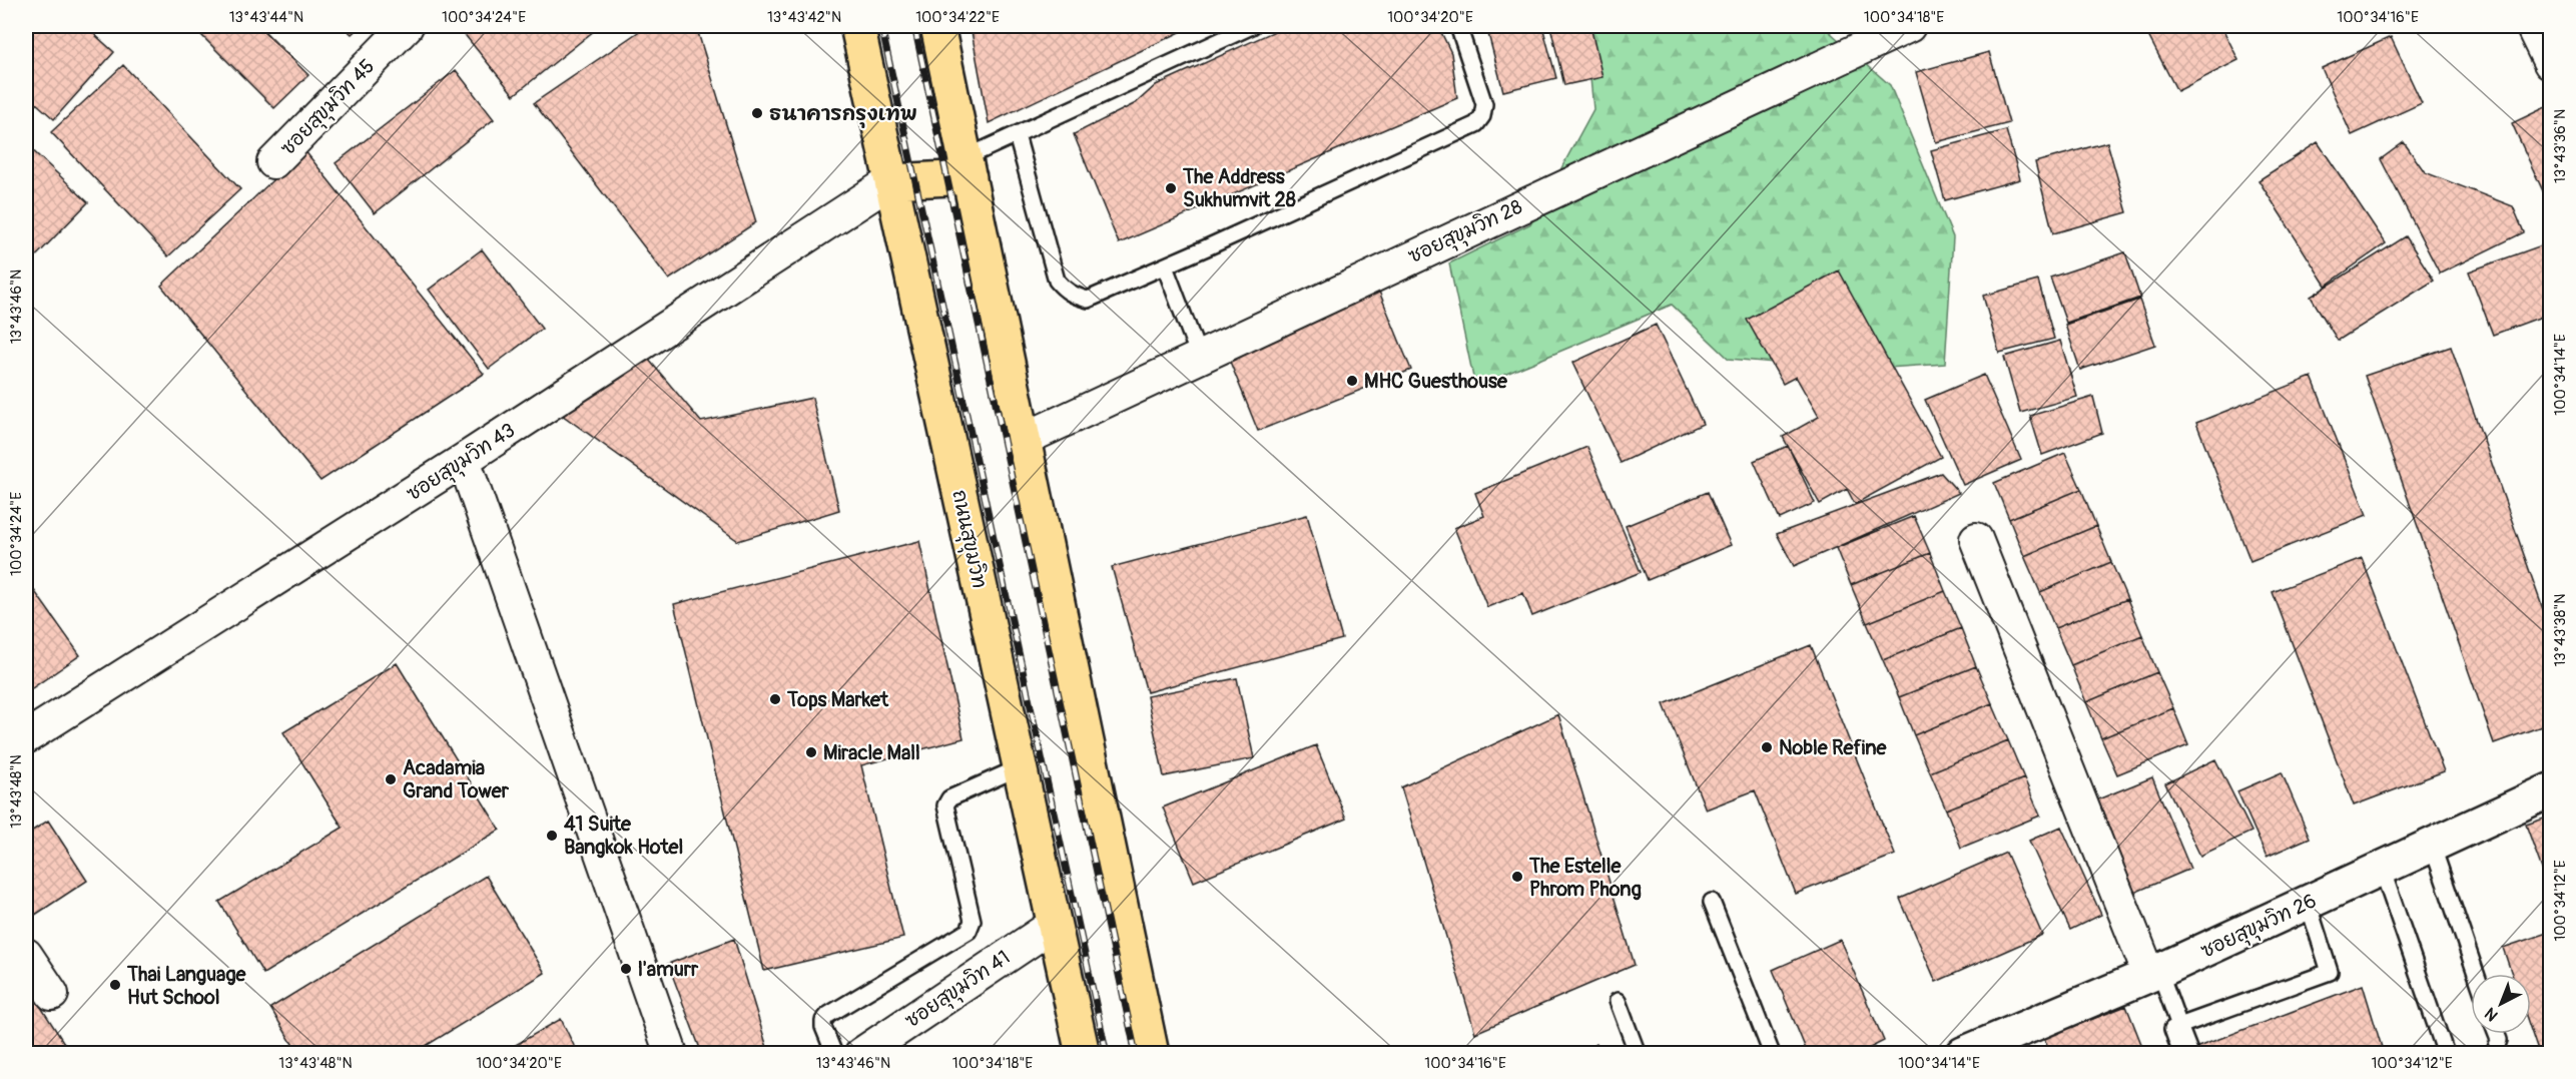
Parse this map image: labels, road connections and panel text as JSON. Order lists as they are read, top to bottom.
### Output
{
  "streets": {
    "main road": ["ถนนสุขุมวิท"],
    "street": [
      "ซอยสุขุมวิท 45",
      "ซอยสุขุมวิท 28",
      "ซอยสุขุมวิท 43",
      "ซอยสุขุมวิท 26",
      "ซอยสุขุมวิท 41"
    ]
  },
  "crossings": [
    ["ซอยสุขุมวิท 43", "ถนนสุขุมวิท"],
    ["ถนนสุขุมวิท", "ซอยสุขุมวิท 41"]
  ],
  "places": [
    "ธนาคารกรุงเทพ",
    "The Address Sukhumvit 28",
    "MHC Guesthouse",
    "Tops Market",
    "Noble Refine",
    "Miracle Mall",
    "Acadamia Grand Tower",
    "41 Suite Bangkok Hotel",
    "The Estelle Phrom Phong",
    "l'amurr",
    "Thai Language Hut School"
  ],
  "north": "bottom left",
  "coordinates": [
    "13°43'44\"N",
    "100°34'24\"E",
    "13°43'42\"N",
    "100°34'22\"E",
    "100°34'20\"E",
    "100°34'18\"E",
    "100°34'16\"E",
    "13°43'36\"N",
    "13°43'46\"N",
    "100°34'14\"E",
    "13°43'38\"N",
    "13°43'48\"N",
    "100°34'12\"E"
  ]
}
